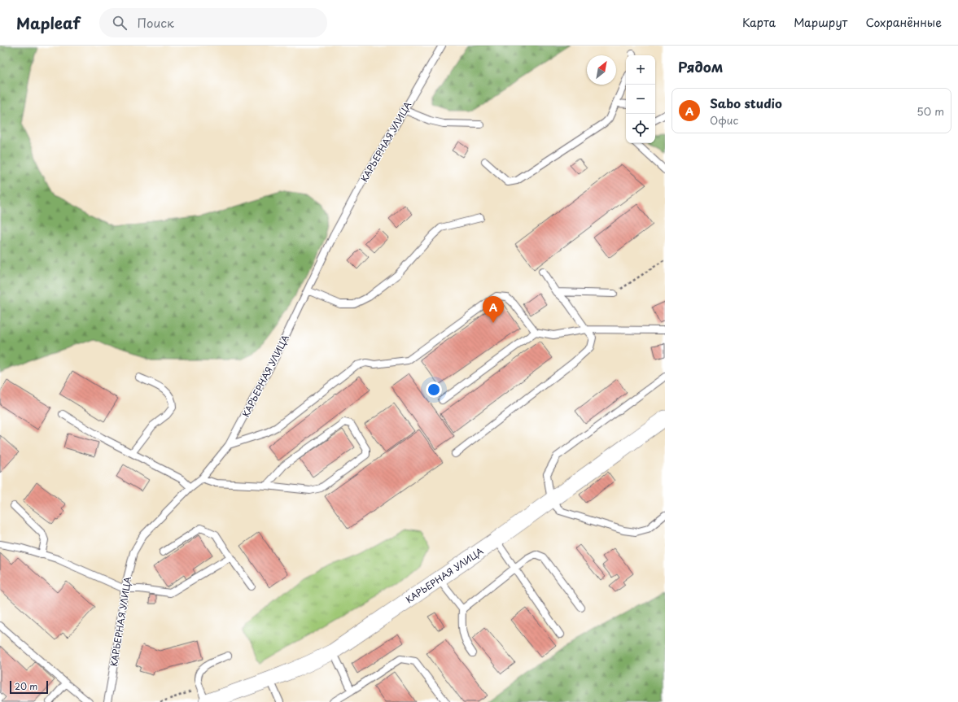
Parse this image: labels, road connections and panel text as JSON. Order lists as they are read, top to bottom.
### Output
{
  "streets": {
    "street": ["КАРЬЕРНАЯ УЛИЦА"]
  },
  "scale_bar": "20 m",
  "north": "top right",
  "page": {
    "header": "Mapleaf",
    "search": "Поиск",
    "nav": ["Карта", "Маршрут", "Сохранённые"],
    "heading": "Рядом",
    "map_buttons": ["+", "−"],
    "list": [
      {
        "mark": "A",
        "name": "Sabo studio",
        "note": "Офис",
        "value": "50 m"
      }
    ],
    "pins": "A",
    "scale": "20 m"
  }
}
